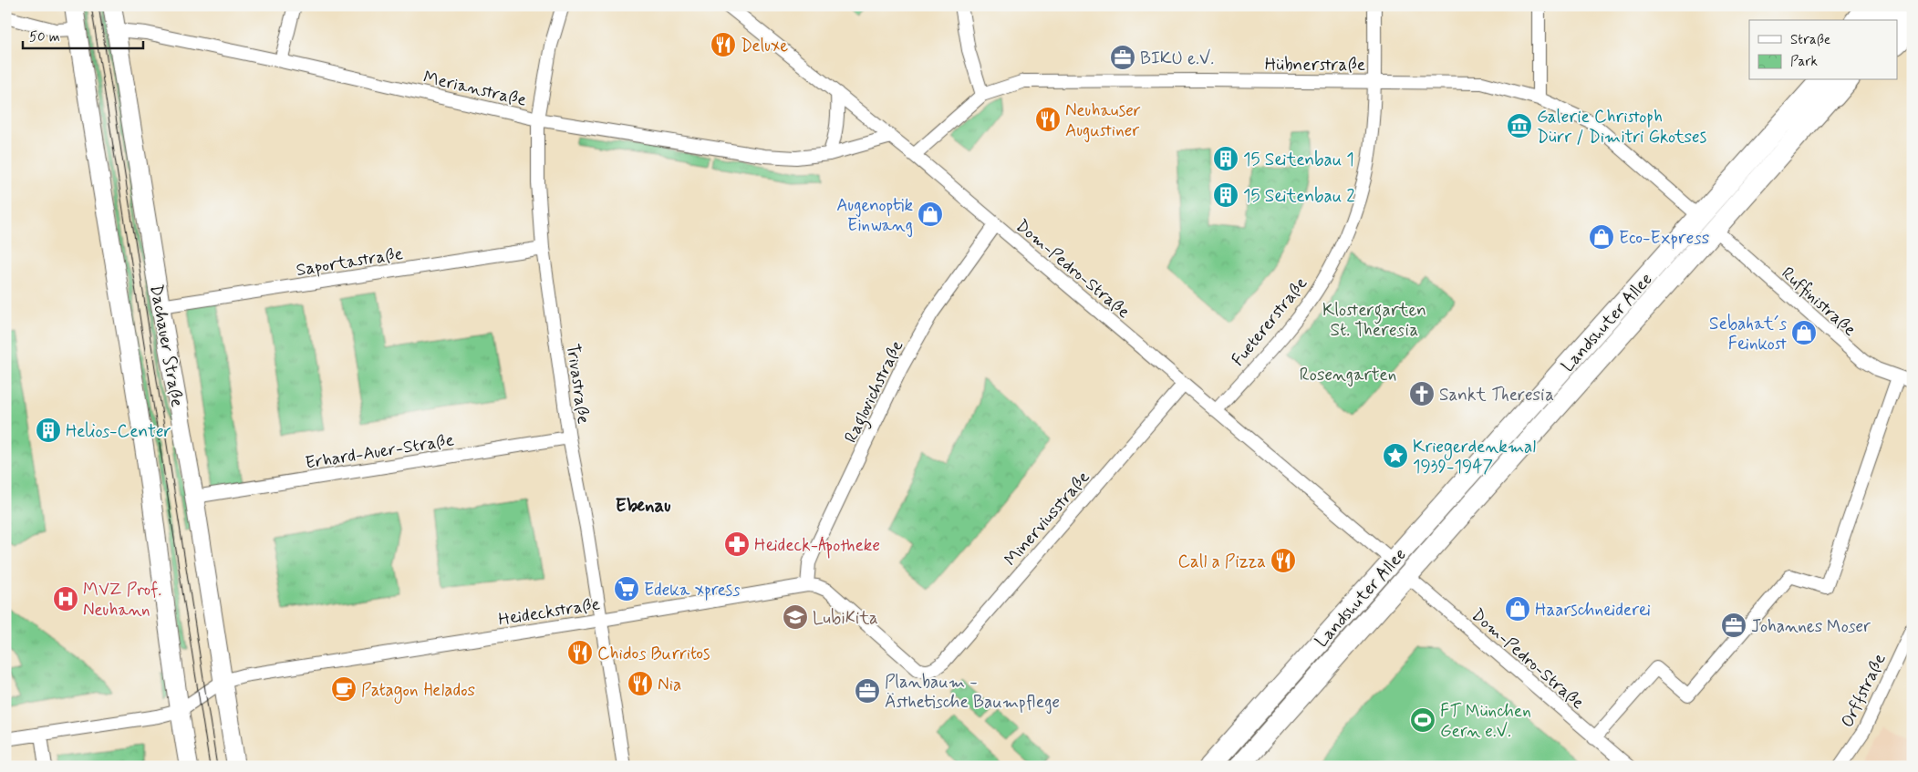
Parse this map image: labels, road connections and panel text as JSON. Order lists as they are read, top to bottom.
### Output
{
  "streets": {
    "main road": ["Landshuter Allee", "Dachauer Straße"],
    "street": [
      "Hübnerstraße",
      "Merianstraße",
      "Saportastraße",
      "Dom-Pedro-Straße",
      "Ruffinistraße",
      "Fuetererstraße",
      "Trivastraße",
      "Raglovichstraße",
      "Erhard-Auer-Straße",
      "Minerviusstraße",
      "Heideckstraße",
      "Orffstraße"
    ]
  },
  "crossings": [
    ["Hübnerstraße", "Dom-Pedro-Straße"],
    ["Hübnerstraße", "Ruffinistraße"],
    ["Hübnerstraße", "Fuetererstraße"],
    ["Hübnerstraße", "Landshuter Allee"],
    ["Merianstraße", "Dom-Pedro-Straße"],
    ["Merianstraße", "Dachauer Straße"],
    ["Merianstraße", "Trivastraße"],
    ["Saportastraße", "Dachauer Straße"],
    ["Saportastraße", "Trivastraße"],
    ["Dom-Pedro-Straße", "Fuetererstraße"],
    ["Dom-Pedro-Straße", "Landshuter Allee"],
    ["Dom-Pedro-Straße", "Raglovichstraße"],
    ["Dom-Pedro-Straße", "Minerviusstraße"],
    ["Ruffinistraße", "Landshuter Allee"],
    ["Dachauer Straße", "Erhard-Auer-Straße"],
    ["Dachauer Straße", "Heideckstraße"],
    ["Trivastraße", "Erhard-Auer-Straße"],
    ["Trivastraße", "Heideckstraße"],
    ["Raglovichstraße", "Heideckstraße"],
    ["Minerviusstraße", "Heideckstraße"]
  ],
  "districts": ["Ebenau"],
  "parks": ["Klostergarten St. Theresia", "Rosengarten"],
  "places": {
    "restaurant": [
      "Deluxe",
      "Neuhauser Augustiner",
      "Call a Pizza",
      "Chidos Burritos",
      "Nia"
    ],
    "office": ["BIKU e.V.", "Johannes Moser", "Planbaum - Ästhetische Baumpflege"],
    "museum": ["Galerie Christoph Dürr / Dimitri Gkotses"],
    "building": ["15 Seitenbau 1", "15 Seitenbau 2", "Helios-Center"],
    "shop": [
      "Augenoptik Einwang",
      "Eco-Express",
      "Sebahat´s Feinkost",
      "Haarschneiderei"
    ],
    "church": ["Sankt Theresia"],
    "place": ["Kriegerdenkmal 1939-1947"],
    "pharmacy": ["Heideck-Apotheke"],
    "supermarket": ["Edeka xpress"],
    "hospital": ["MVZ Prof. Neuhann"],
    "school or university": ["LubiKita"],
    "cafe": ["Patagon Helados"],
    "sports": ["FT München Gern e.V."]
  },
  "legend": ["Straße", "Park"],
  "scale_bar": "50 m"
}
